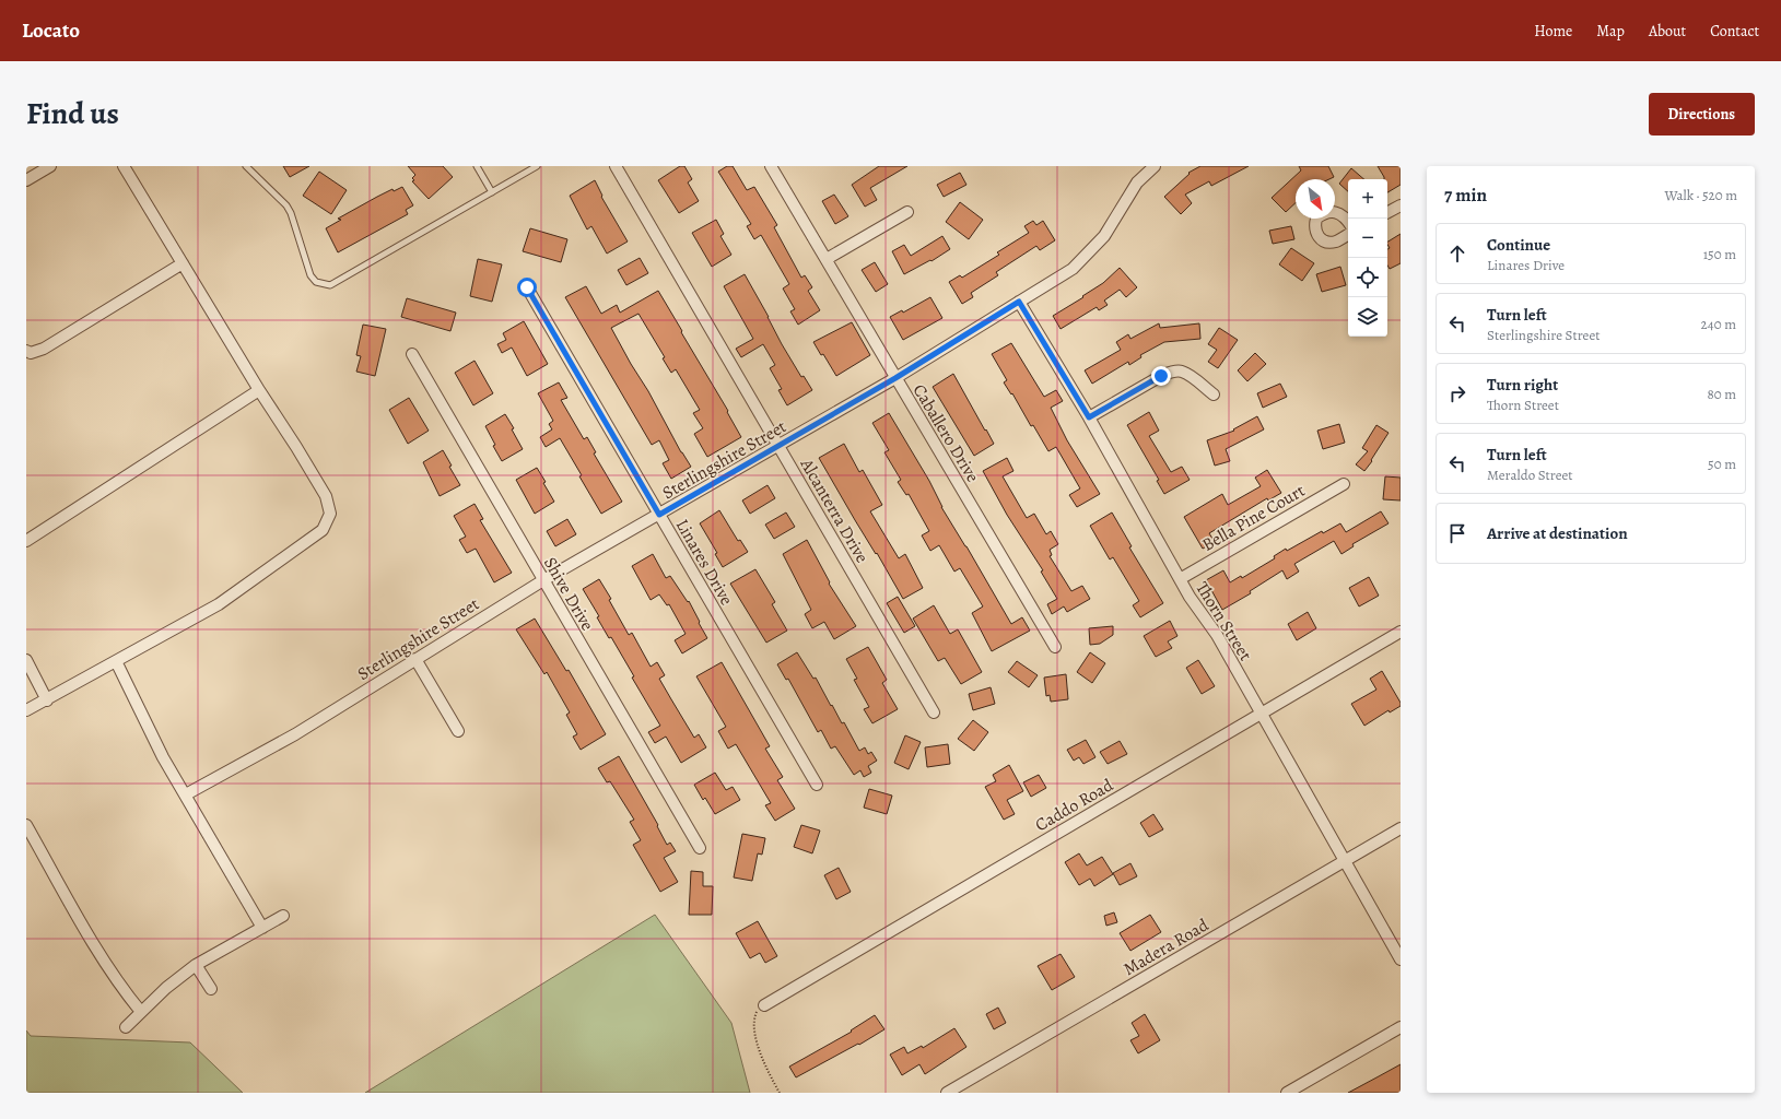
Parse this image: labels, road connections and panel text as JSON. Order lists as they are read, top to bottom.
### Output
{
  "streets": {
    "street": [
      "Caballero Drive",
      "Sterlingshire Street",
      "Alcanterra Drive",
      "Bella Pine Court",
      "Linares Drive",
      "Shive Drive",
      "Thorn Street",
      "Caddo Road",
      "Madera Road"
    ]
  },
  "crossings": [
    ["Caballero Drive", "Sterlingshire Street"],
    ["Sterlingshire Street", "Alcanterra Drive"],
    ["Sterlingshire Street", "Linares Drive"],
    ["Sterlingshire Street", "Shive Drive"],
    ["Sterlingshire Street", "Thorn Street"],
    ["Bella Pine Court", "Thorn Street"],
    ["Thorn Street", "Caddo Road"],
    ["Thorn Street", "Madera Road"]
  ],
  "north": "bottom right",
  "page": {
    "header": "Locato",
    "nav": [
      "Home",
      "Map",
      "About",
      "Contact"
    ],
    "title": "Find us",
    "buttons": "Directions",
    "heading": ["7 min", "Walk · 520 m"],
    "map_buttons": ["+", "−"],
    "list": [
      ["Continue", "Linares Drive", "150 m"],
      ["Turn left", "Sterlingshire Street", "240 m"],
      ["Turn right", "Thorn Street", "80 m"],
      ["Turn left", "Meraldo Street", "50 m"],
      "Arrive at destination"
    ]
  }
}
